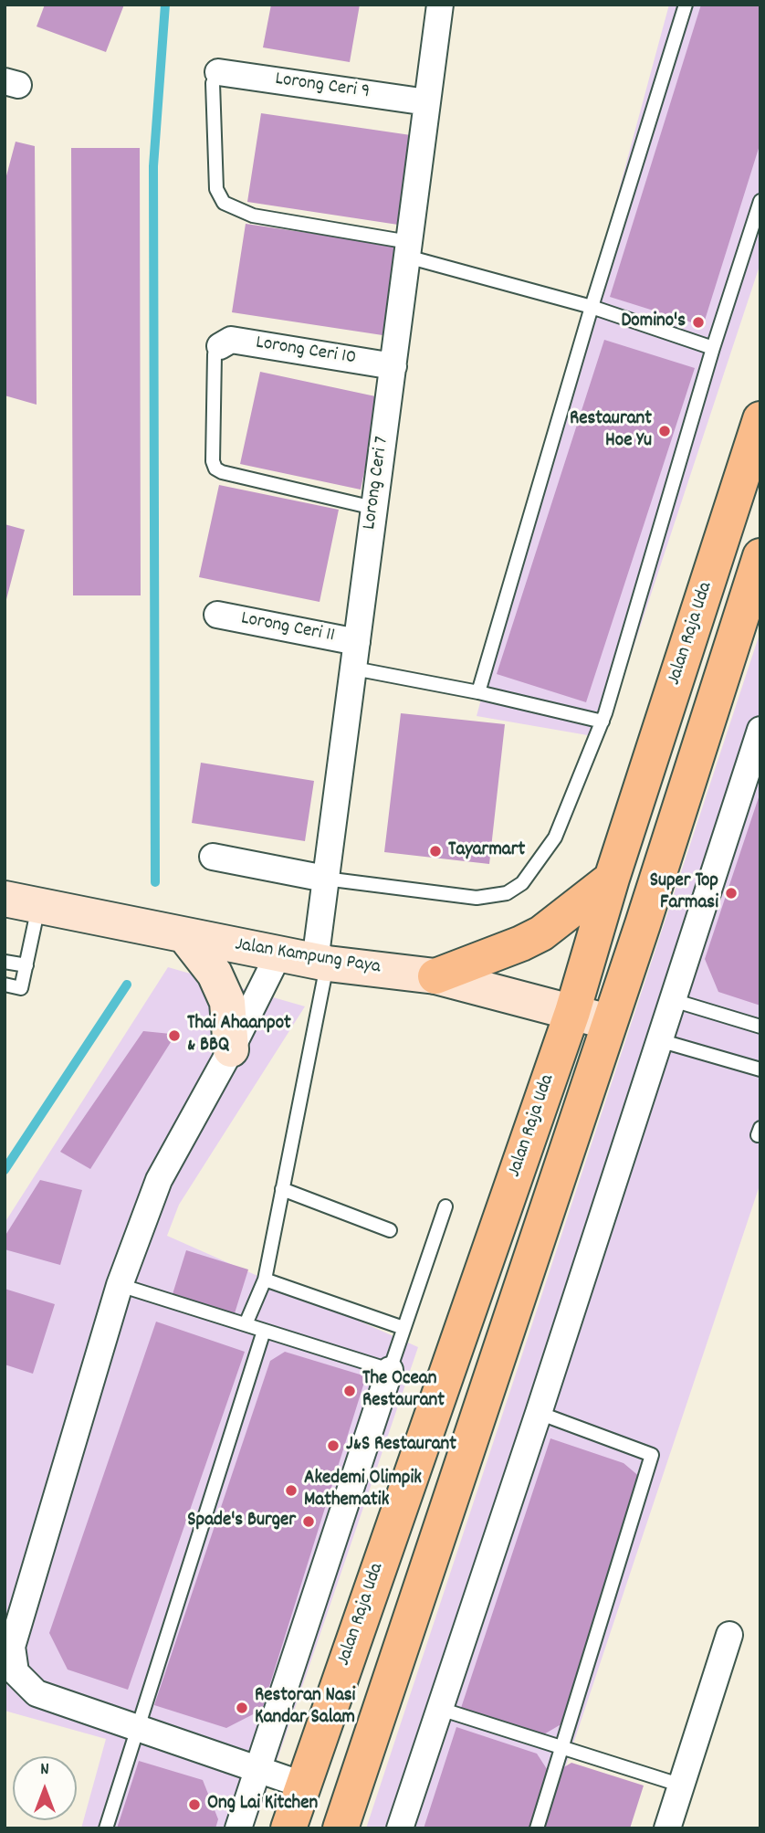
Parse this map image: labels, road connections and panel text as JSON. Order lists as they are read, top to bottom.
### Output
{
  "streets": {
    "main road": ["Jalan Raja Uda"],
    "street": [
      "Lorong Ceri 9",
      "Lorong Ceri 10",
      "Lorong Ceri 7",
      "Lorong Ceri 11",
      "Jalan Kampung Paya"
    ]
  },
  "crossings": [
    ["Lorong Ceri 9", "Lorong Ceri 7"],
    ["Lorong Ceri 10", "Lorong Ceri 7"],
    ["Lorong Ceri 7", "Lorong Ceri 11"],
    ["Lorong Ceri 7", "Jalan Kampung Paya"],
    ["Jalan Raja Uda", "Jalan Kampung Paya"]
  ],
  "places": [
    "Domino's",
    "Restaurant Hoe Yu",
    "Tayarmart",
    "Super Top Farmasi",
    "Thai Ahaanpot & BBQ",
    "The Ocean Restaurant",
    "J&S Restaurant",
    "Akedemi Olimpik Mathematik",
    "Spade's Burger",
    "Restoran Nasi Kandar Salam",
    "Ong Lai Kitchen"
  ],
  "north": "top"
}
